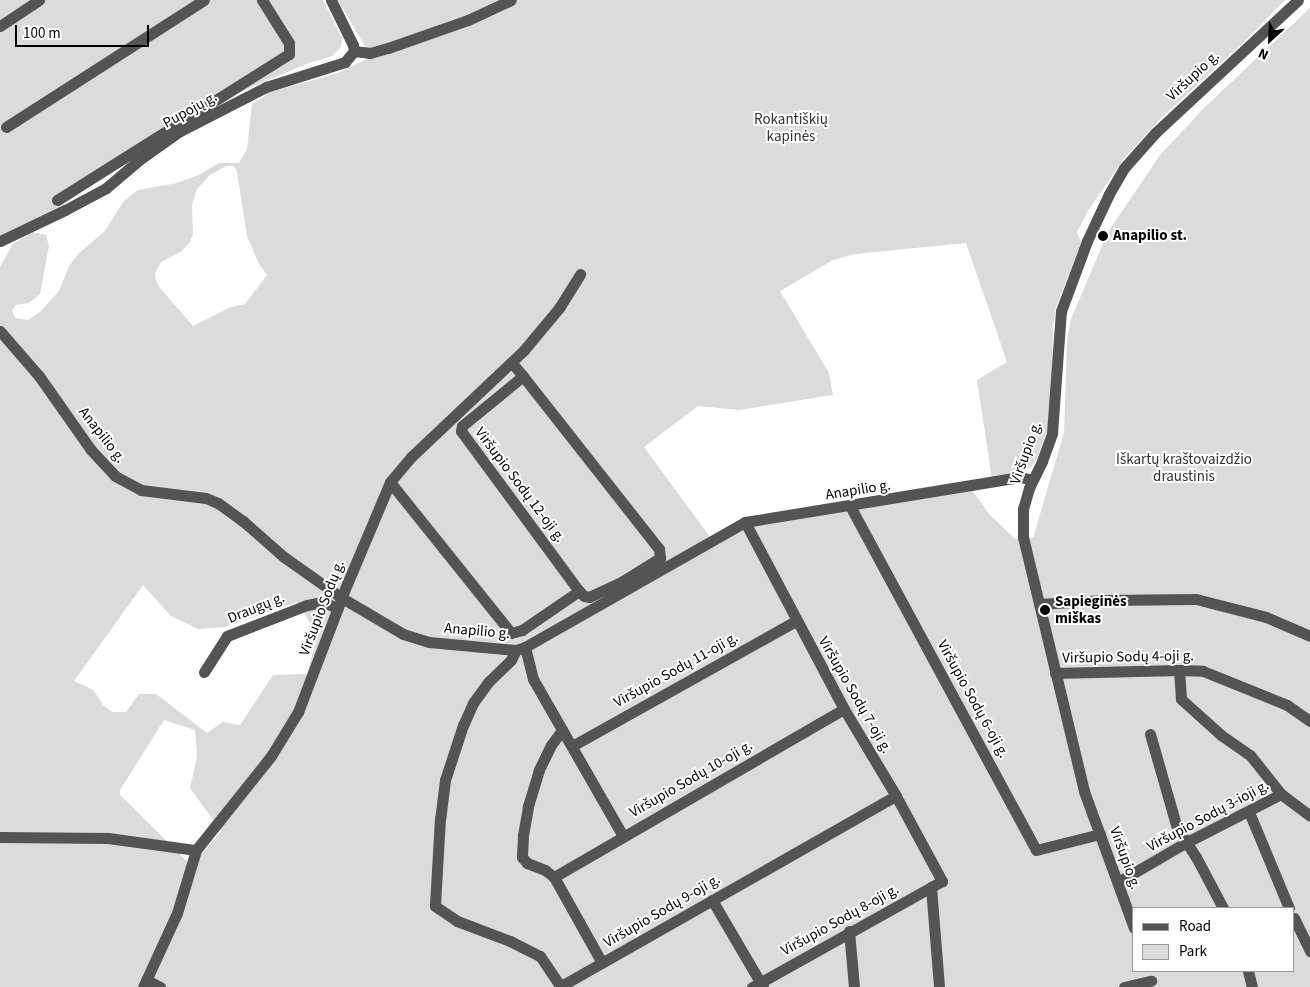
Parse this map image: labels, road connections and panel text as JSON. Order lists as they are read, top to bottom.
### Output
{
  "streets": {
    "street": [
      "Viršupio g.",
      "Pupojų g.",
      "Anapilio g.",
      "Viršupio Sodų 12-oji g.",
      "Draugų g.",
      "Viršupio Sodų g.",
      "Viršupio Sodų 4-oji g.",
      "Viršupio Sodų 11-oji g.",
      "Viršupio Sodų 7-oji g.",
      "Viršupio Sodų 6-oji g.",
      "Viršupio Sodų 10-oji g.",
      "Viršupio Sodų 3-ioji g.",
      "Viršupio Sodų 9-oji g.",
      "Viršupio Sodų 8-oji g."
    ]
  },
  "crossings": [
    ["Viršupio g.", "Anapilio g."],
    ["Viršupio g.", "Viršupio Sodų 4-oji g."],
    ["Viršupio g.", "Viršupio Sodų 6-oji g."],
    ["Viršupio g.", "Viršupio Sodų 3-ioji g."],
    ["Anapilio g.", "Draugų g."],
    ["Anapilio g.", "Viršupio Sodų g."],
    ["Anapilio g.", "Viršupio Sodų 7-oji g."],
    ["Anapilio g.", "Viršupio Sodų 6-oji g."],
    ["Draugų g.", "Viršupio Sodų g."],
    ["Viršupio Sodų 11-oji g.", "Viršupio Sodų 7-oji g."],
    ["Viršupio Sodų 7-oji g.", "Viršupio Sodų 10-oji g."],
    ["Viršupio Sodų 7-oji g.", "Viršupio Sodų 9-oji g."],
    ["Viršupio Sodų 7-oji g.", "Viršupio Sodų 8-oji g."],
    ["Viršupio Sodų 10-oji g.", "Viršupio Sodų 9-oji g."]
  ],
  "parks": ["Rokantiškių kapinės", "Iškartų kraštovaizdžio draustinis"],
  "places": ["Anapilio st.", "Sapieginės miškas"],
  "legend": ["Road", "Park"],
  "scale_bar": "100 m",
  "north": "bottom left"
}
